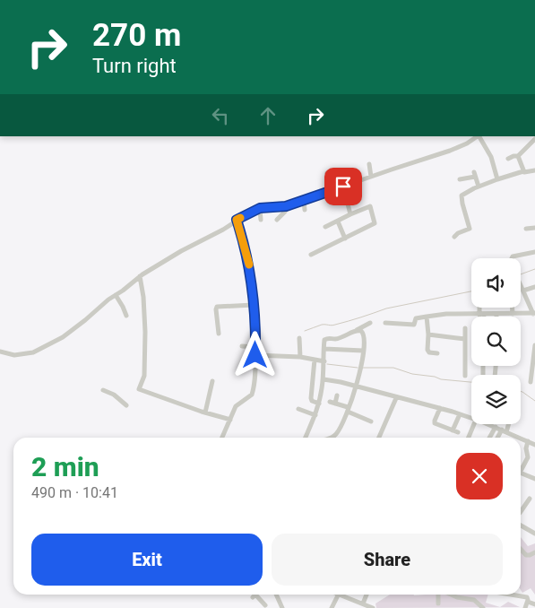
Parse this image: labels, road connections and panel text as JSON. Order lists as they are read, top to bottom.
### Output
{
  "page": {
    "turn": ["270 m", "Turn right"],
    "heading": ["2 min", "490 m · 10:41"],
    "buttons": ["Exit", "Share"]
  }
}
